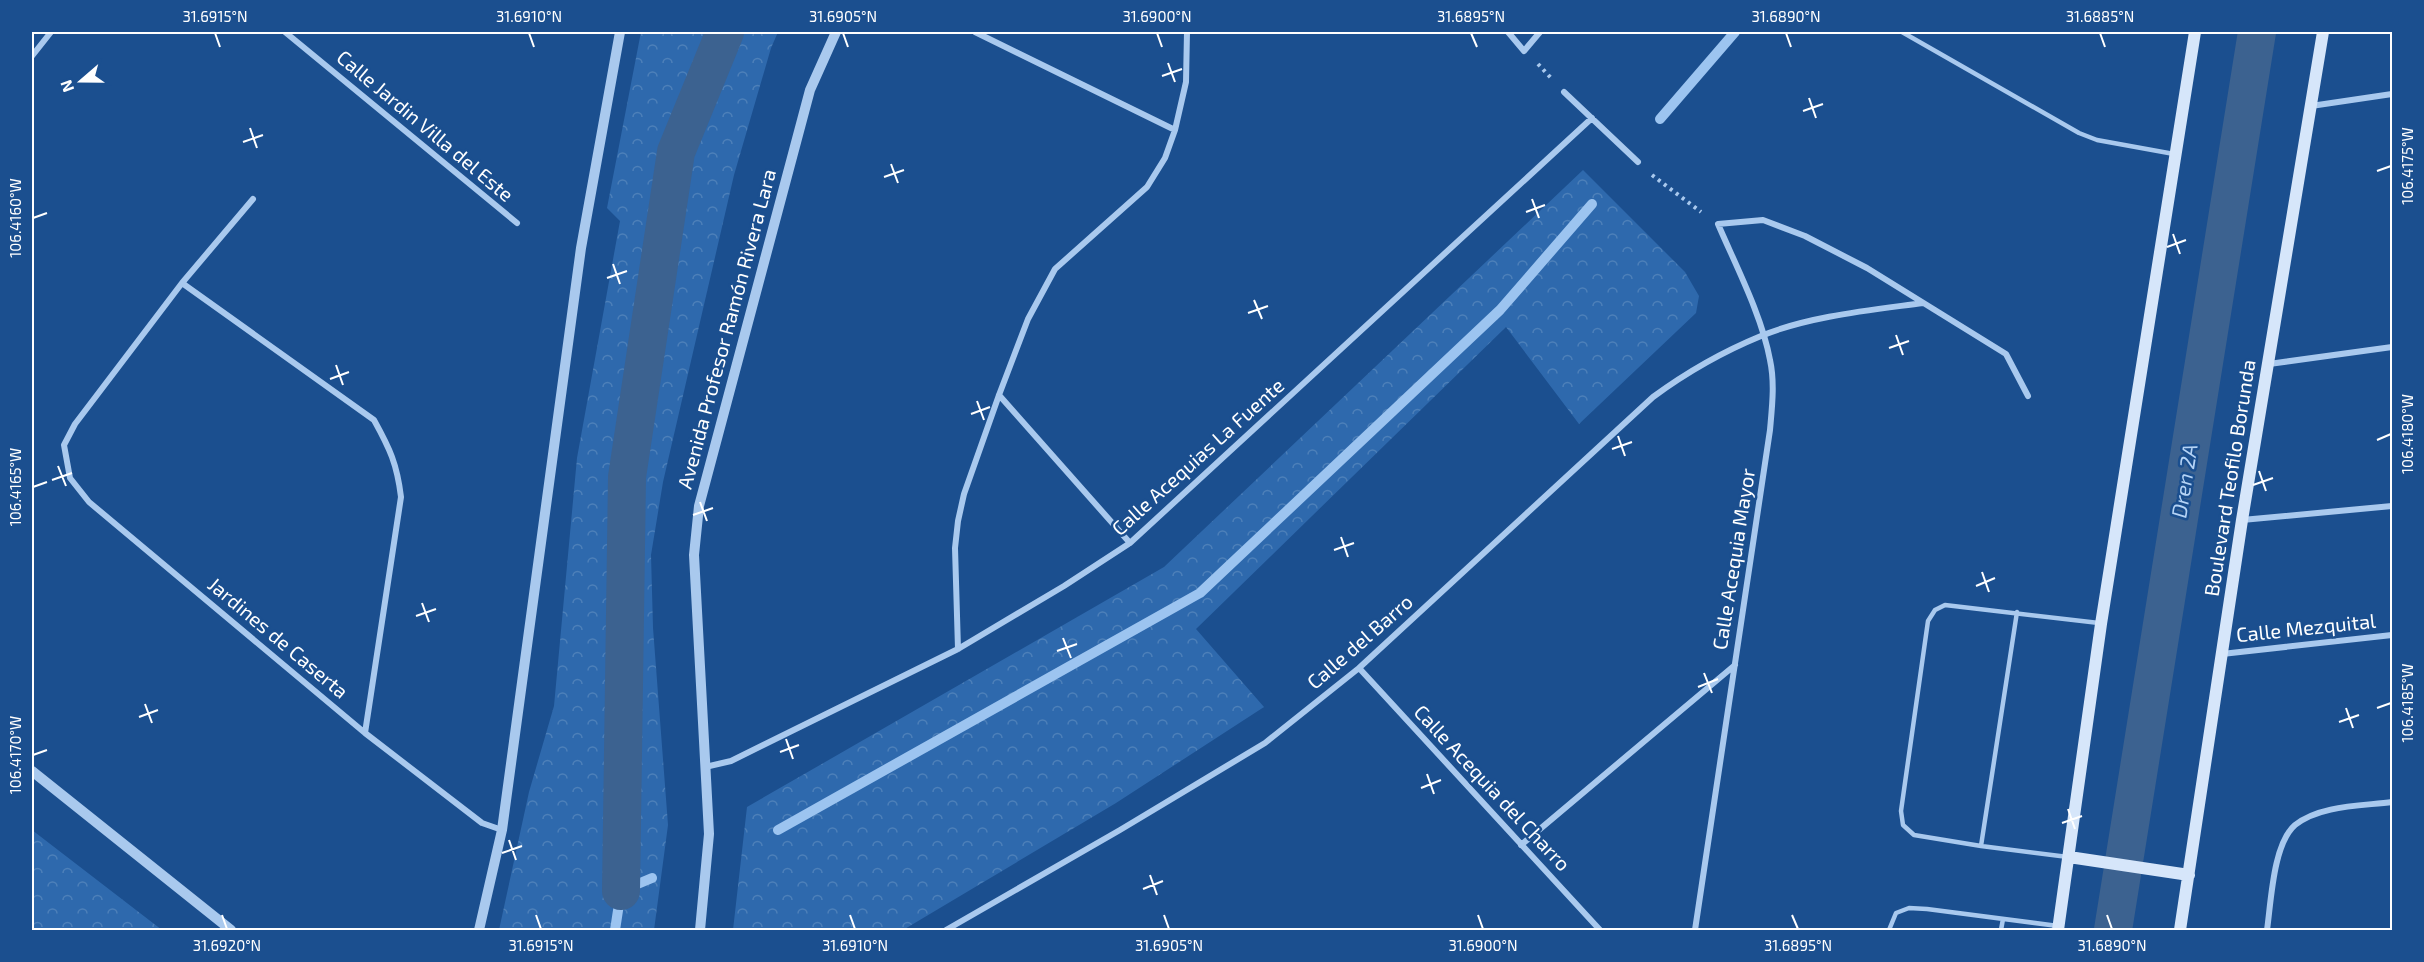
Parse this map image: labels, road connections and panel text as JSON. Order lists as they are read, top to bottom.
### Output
{
  "streets": {
    "main road": ["Boulevard Teofilo Borunda"],
    "street": [
      "Calle Jardin Villa del Este",
      "Avenida Profesor Ramón Rivera Lara",
      "Calle Acequias La Fuente",
      "Calle Acequia Mayor",
      "Calle Mezquital",
      "Jardines de Caserta",
      "Calle del Barro",
      "Calle Acequia del Charro"
    ]
  },
  "crossings": [
    ["Avenida Profesor Ramón Rivera Lara", "Calle Acequias La Fuente"],
    ["Boulevard Teofilo Borunda", "Calle Mezquital"],
    ["Calle Acequia Mayor", "Calle del Barro"],
    ["Calle del Barro", "Calle Acequia del Charro"]
  ],
  "water": ["Dren 2A"],
  "north": "left",
  "coordinates": [
    "31.6915°N",
    "31.6910°N",
    "31.6905°N",
    "31.6900°N",
    "31.6895°N",
    "31.6890°N",
    "31.6885°N",
    "106.4175°W",
    "106.4160°W",
    "106.4180°W",
    "106.4165°W",
    "106.4185°W",
    "106.4170°W",
    "31.6920°N"
  ]
}
